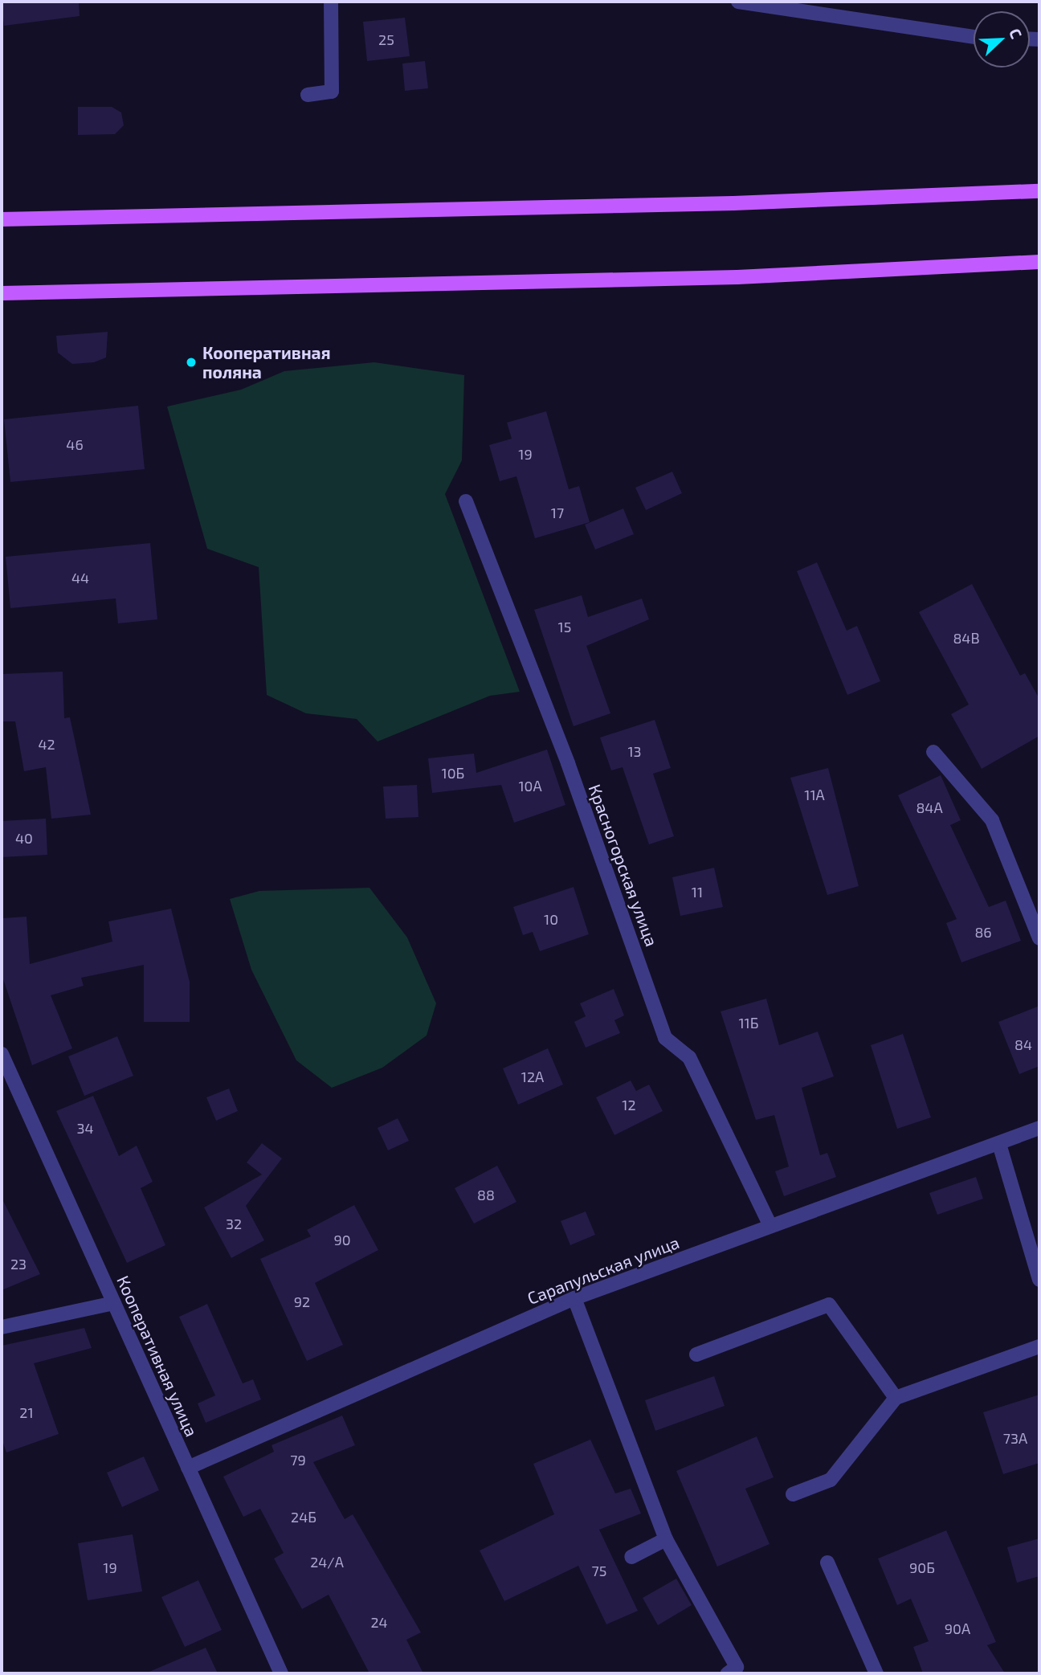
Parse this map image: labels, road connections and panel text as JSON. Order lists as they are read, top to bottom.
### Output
{
  "streets": {
    "street": ["Красногорская улица", "Сарапульская улица", "Кооперативная улица"]
  },
  "crossings": [
    ["Красногорская улица", "Сарапульская улица"],
    ["Сарапульская улица", "Кооперативная улица"]
  ],
  "places": ["Кооперативная поляна"],
  "house_numbers": [
    "25",
    "46",
    "19",
    "17",
    "44",
    "15",
    "84В",
    "42",
    "13",
    "10Б",
    "10А",
    "11А",
    "84А",
    "40",
    "11",
    "10",
    "86",
    "11Б",
    "84",
    "12А",
    "12",
    "34",
    "88",
    "32",
    "90",
    "23",
    "92",
    "21",
    "73А",
    "79",
    "24Б",
    "24/А",
    "19",
    "90Б",
    "75",
    "24",
    "90А"
  ],
  "north": "top right"
}
